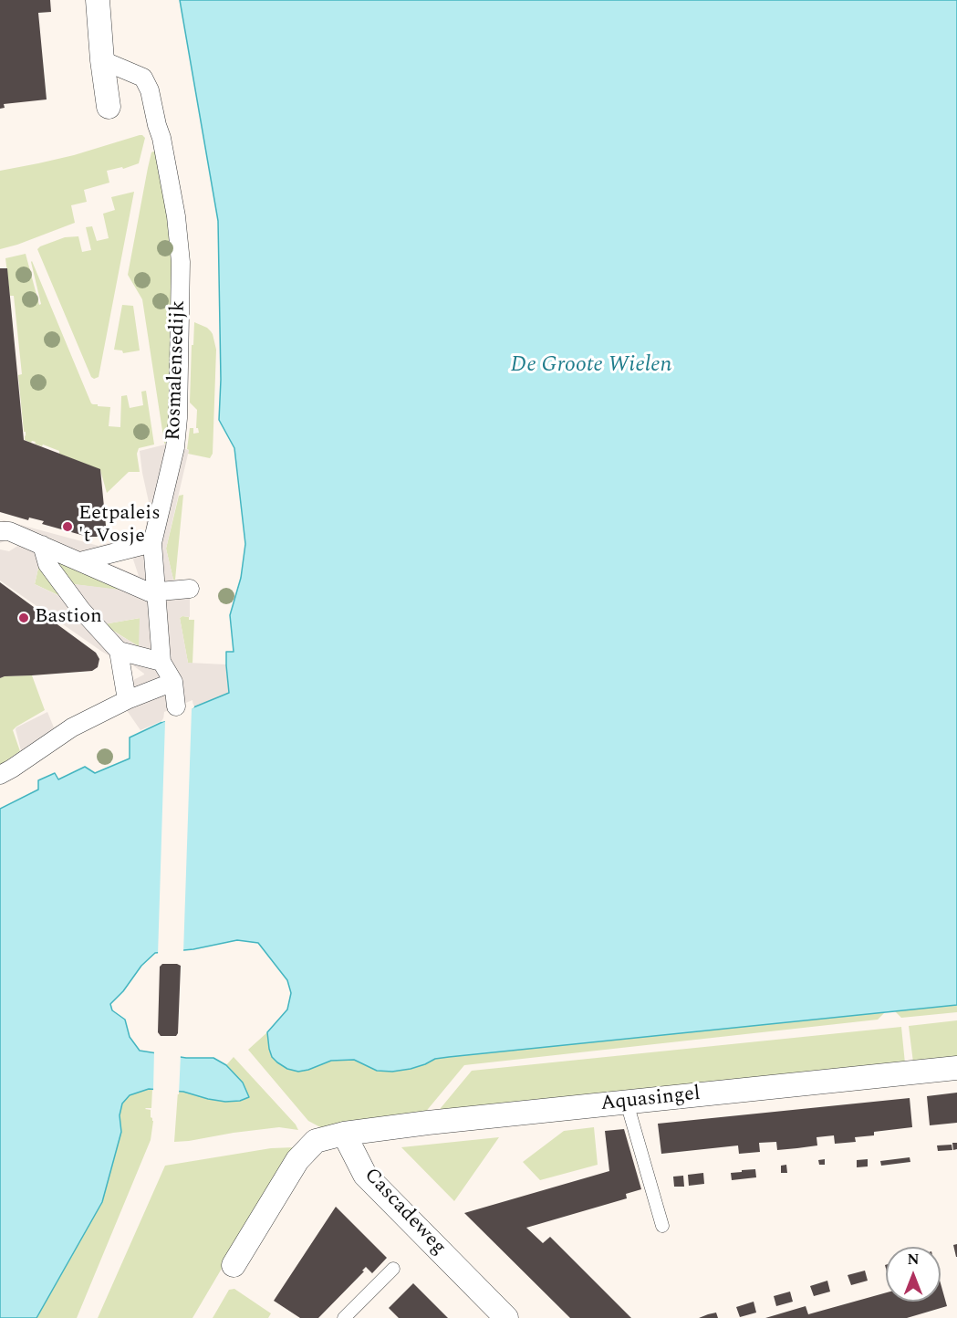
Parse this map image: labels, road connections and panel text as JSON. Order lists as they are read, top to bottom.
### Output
{
  "streets": {
    "street": ["Rosmalensedijk", "Aquasingel", "Cascadeweg"]
  },
  "crossings": [
    ["Aquasingel", "Cascadeweg"]
  ],
  "water": ["De Groote Wielen"],
  "places": ["Eetpaleis 't Vosje", "Bastion"],
  "north": "top"
}
